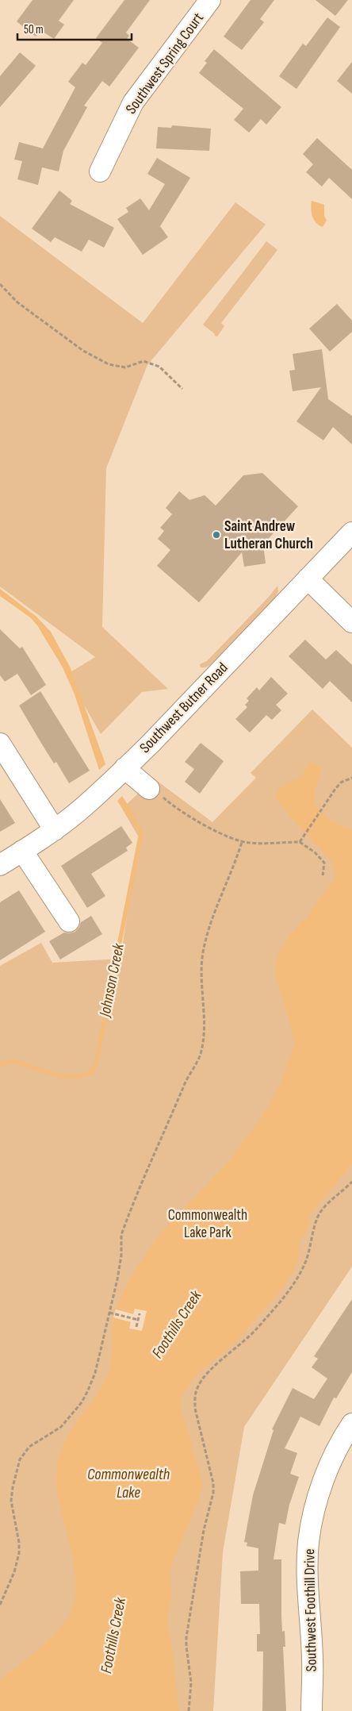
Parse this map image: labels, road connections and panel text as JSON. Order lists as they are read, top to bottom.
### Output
{
  "streets": {
    "street": ["Southwest Spring Court", "Southwest Butner Road", "Southwest Foothill Drive"]
  },
  "water": ["Johnson Creek", "Foothills Creek", "Commonwealth Lake"],
  "parks": ["Commonwealth Lake Park"],
  "places": ["Saint Andrew Lutheran Church"],
  "scale_bar": "50 m"
}
